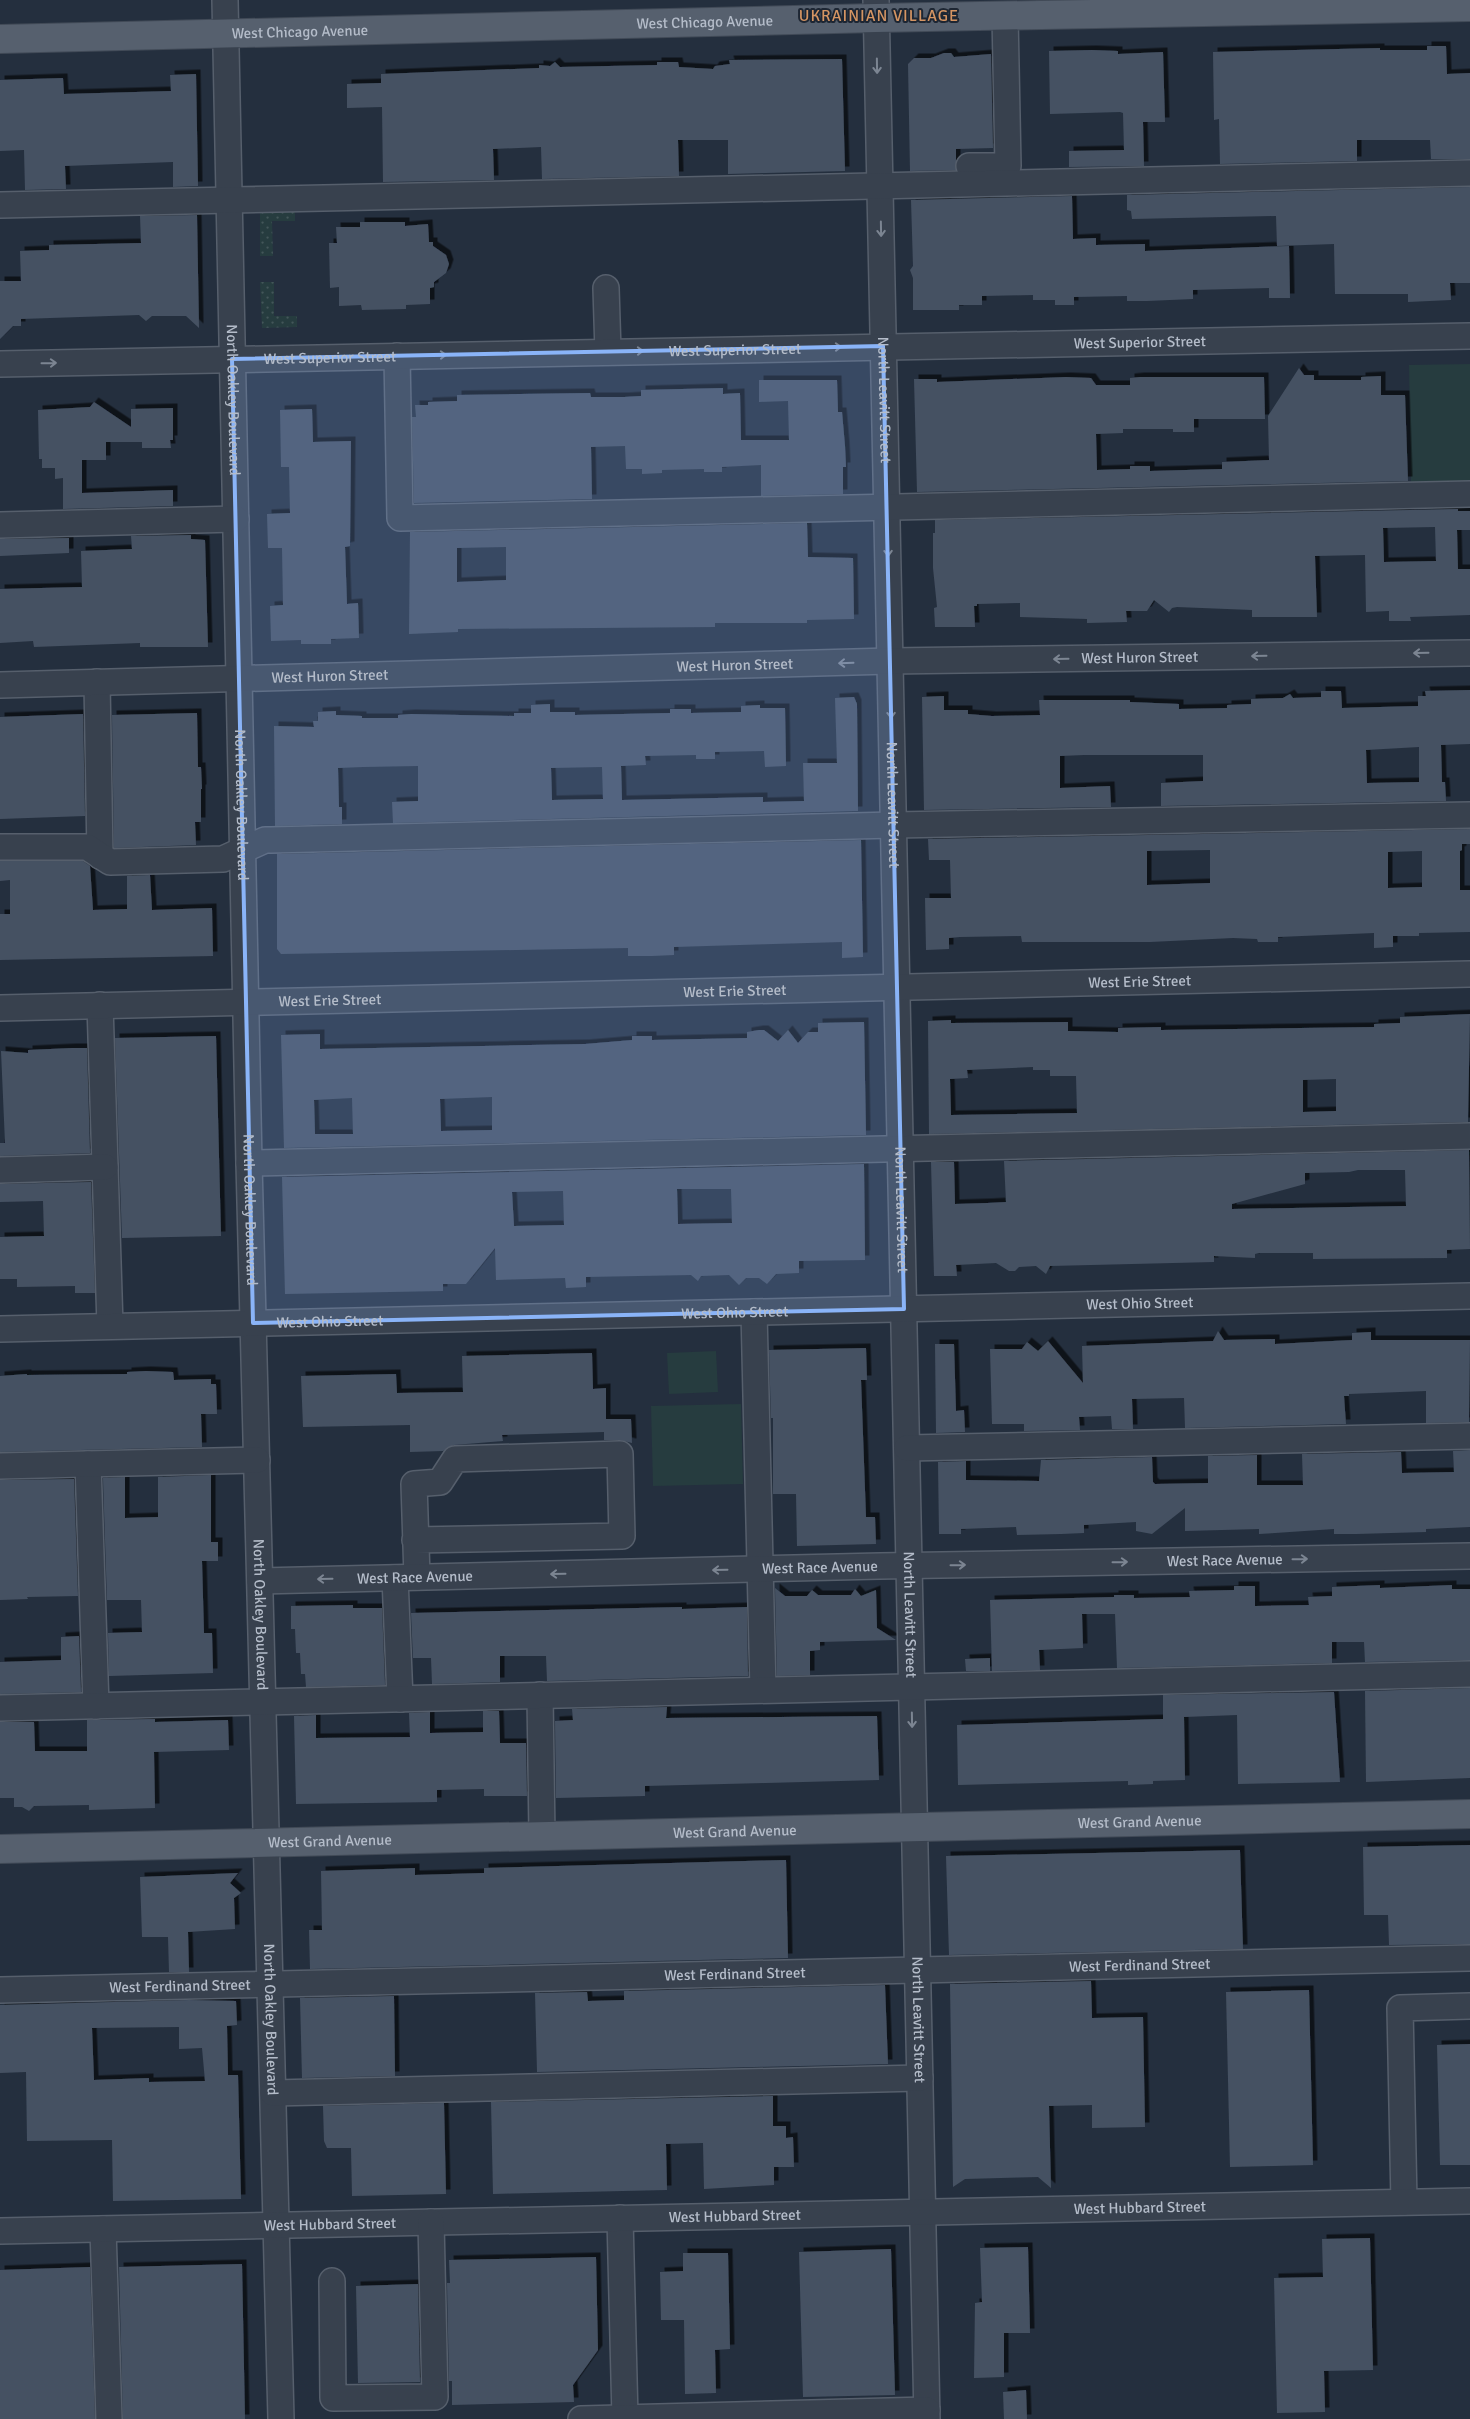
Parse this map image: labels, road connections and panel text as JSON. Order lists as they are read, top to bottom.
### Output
{
  "streets": {
    "main road": ["West Chicago Avenue", "West Grand Avenue"],
    "street": [
      "West Superior Street",
      "North Oakley Boulevard",
      "North Leavitt Street",
      "West Huron Street",
      "West Erie Street",
      "West Ohio Street",
      "West Race Avenue",
      "West Ferdinand Street",
      "West Hubbard Street"
    ]
  },
  "crossings": [
    ["West Chicago Avenue", "North Oakley Boulevard"],
    ["West Chicago Avenue", "North Leavitt Street"],
    ["West Superior Street", "North Oakley Boulevard"],
    ["West Superior Street", "North Leavitt Street"],
    ["North Oakley Boulevard", "West Huron Street"],
    ["North Oakley Boulevard", "West Erie Street"],
    ["North Oakley Boulevard", "West Ohio Street"],
    ["North Oakley Boulevard", "West Race Avenue"],
    ["North Oakley Boulevard", "West Grand Avenue"],
    ["North Oakley Boulevard", "West Ferdinand Street"],
    ["North Oakley Boulevard", "West Hubbard Street"],
    ["North Leavitt Street", "West Huron Street"],
    ["North Leavitt Street", "West Erie Street"],
    ["North Leavitt Street", "West Ohio Street"],
    ["North Leavitt Street", "West Race Avenue"],
    ["North Leavitt Street", "West Grand Avenue"],
    ["North Leavitt Street", "West Ferdinand Street"],
    ["North Leavitt Street", "West Hubbard Street"]
  ],
  "districts": ["UKRAINIAN VILLAGE"]
}
